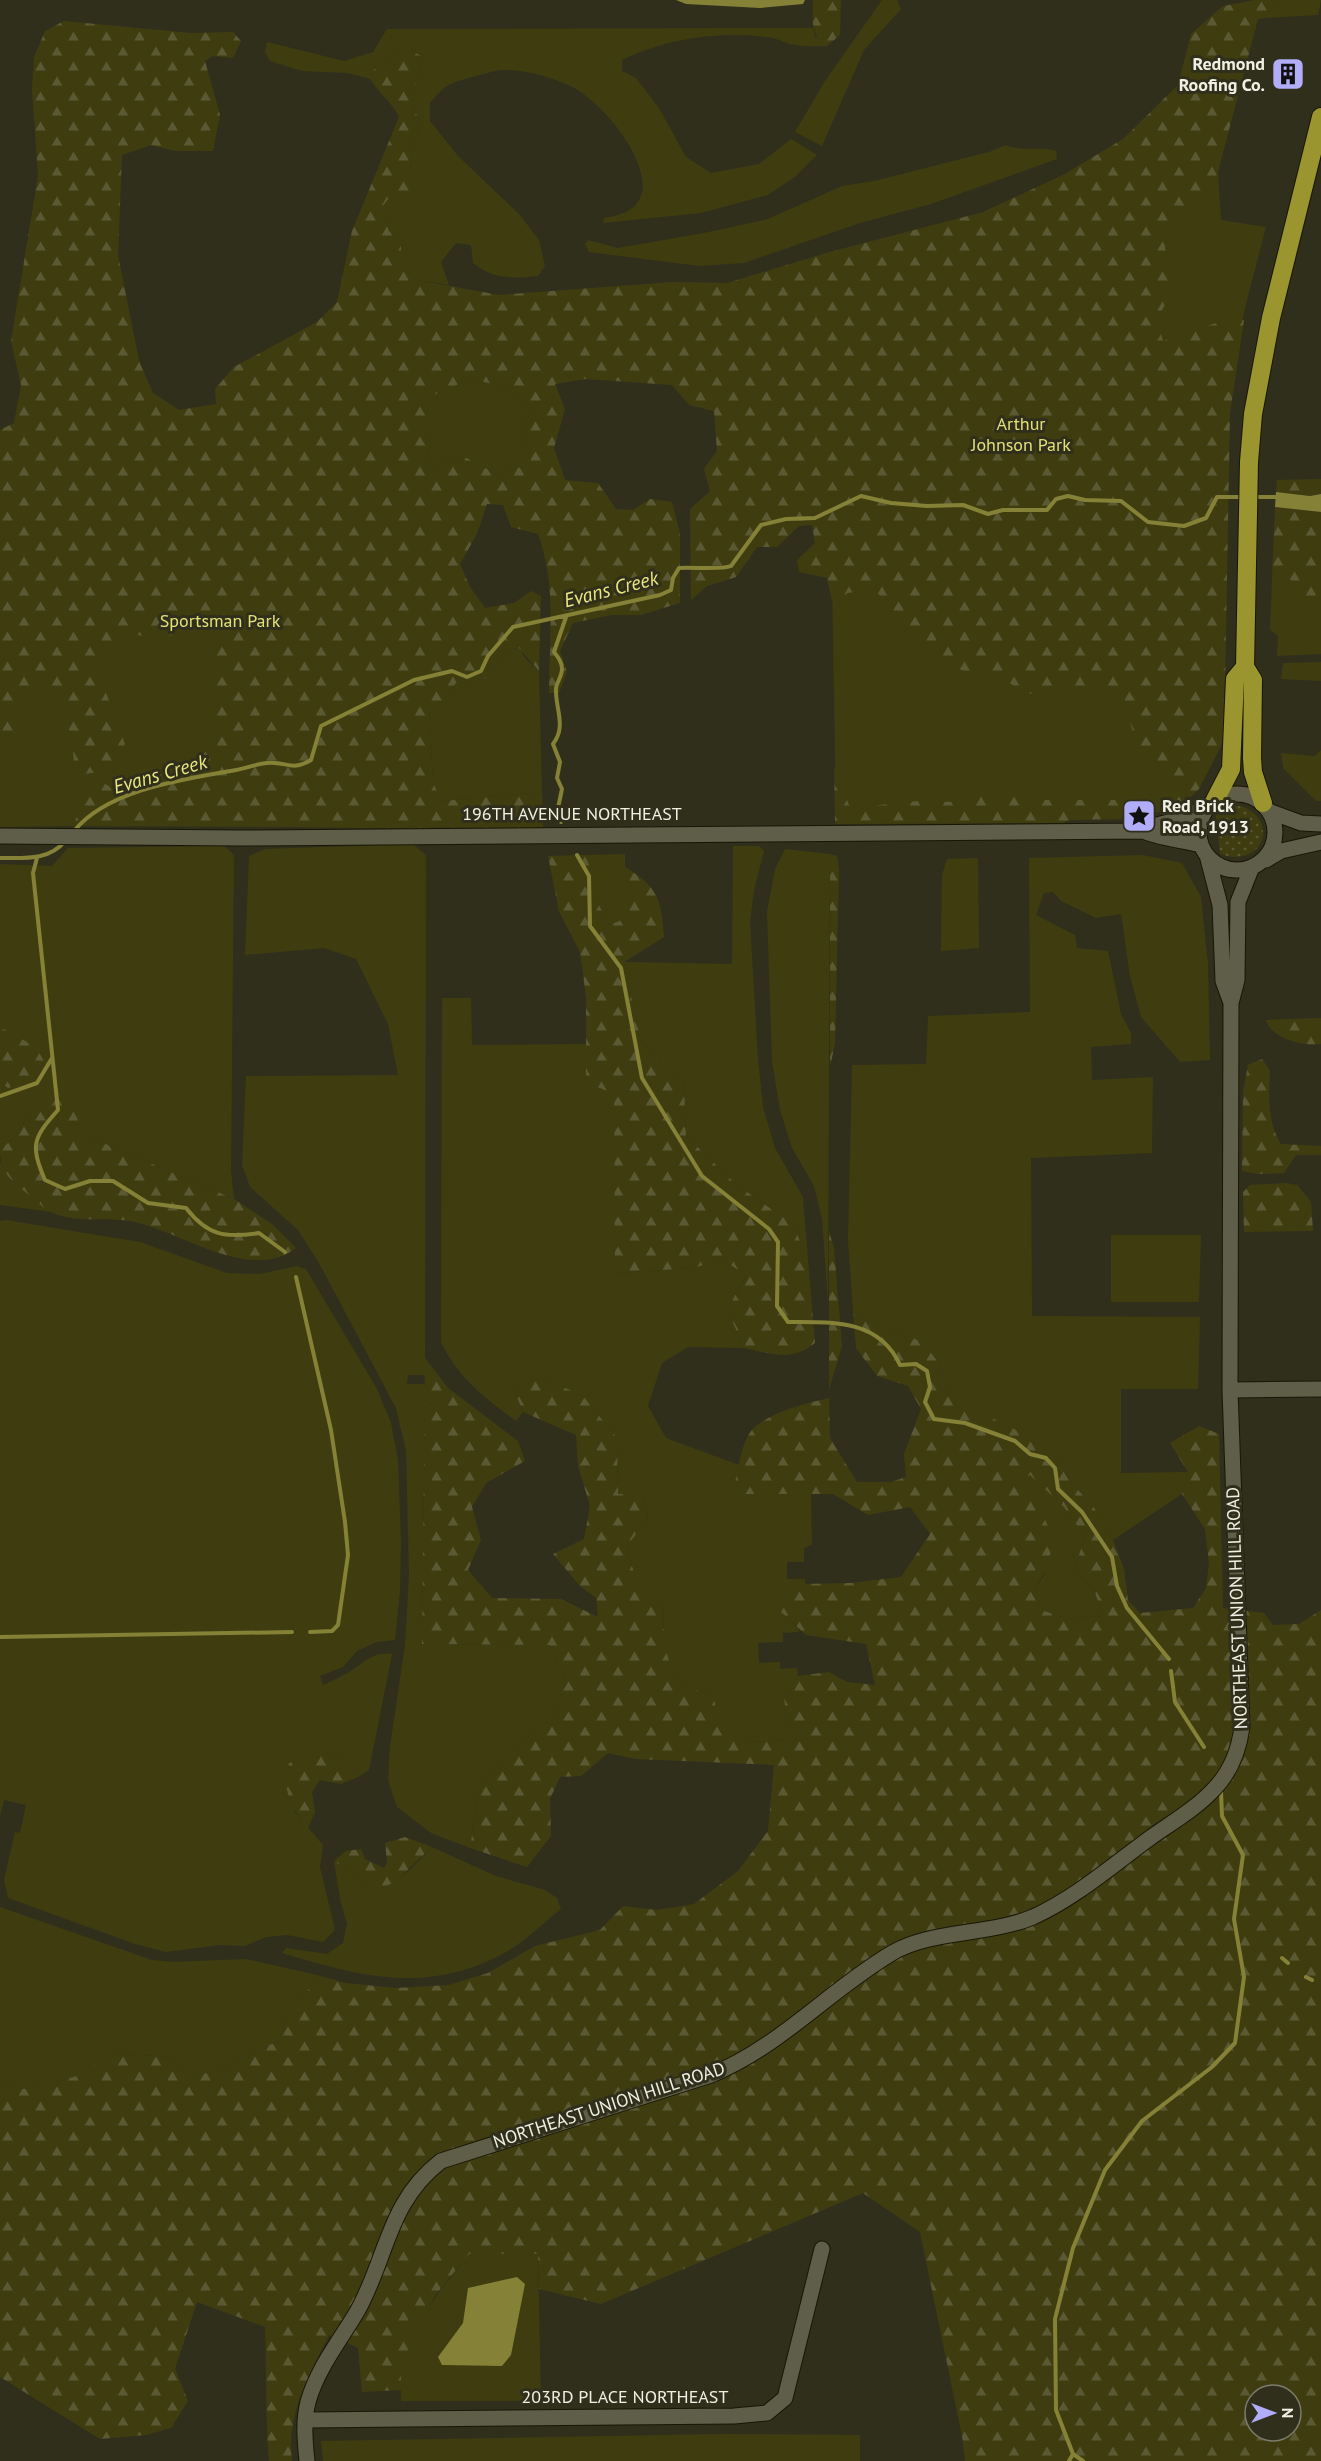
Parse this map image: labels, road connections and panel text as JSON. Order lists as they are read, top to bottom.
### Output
{
  "streets": {
    "street": ["196TH AVENUE NORTHEAST", "NORTHEAST UNION HILL ROAD", "203RD PLACE NORTHEAST"]
  },
  "crossings": [
    ["196TH AVENUE NORTHEAST", "NORTHEAST UNION HILL ROAD"],
    ["NORTHEAST UNION HILL ROAD", "203RD PLACE NORTHEAST"]
  ],
  "water": ["Evans Creek"],
  "parks": ["Arthur Johnson Park", "Sportsman Park"],
  "places": {
    "building": ["Redmond Roofing Co."],
    "place": ["Red Brick Road, 1913"]
  },
  "north": "right"
}
